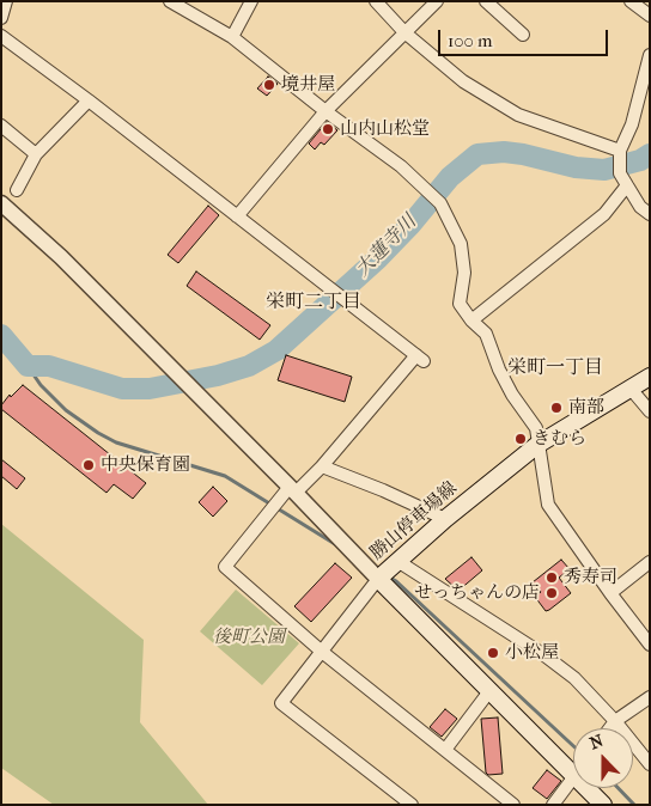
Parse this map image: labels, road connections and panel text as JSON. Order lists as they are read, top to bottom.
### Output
{
  "streets": {
    "main road": ["勝山停車場線"]
  },
  "districts": ["栄町二丁目", "栄町一丁目"],
  "water": ["大蓮寺川"],
  "parks": ["後町公園"],
  "places": [
    "境井屋",
    "山内山松堂",
    "南部",
    "きむら",
    "中央保育園",
    "秀寿司",
    "せっちゃんの店",
    "小松屋"
  ],
  "scale_bar": "100 m",
  "north": "top"
}
